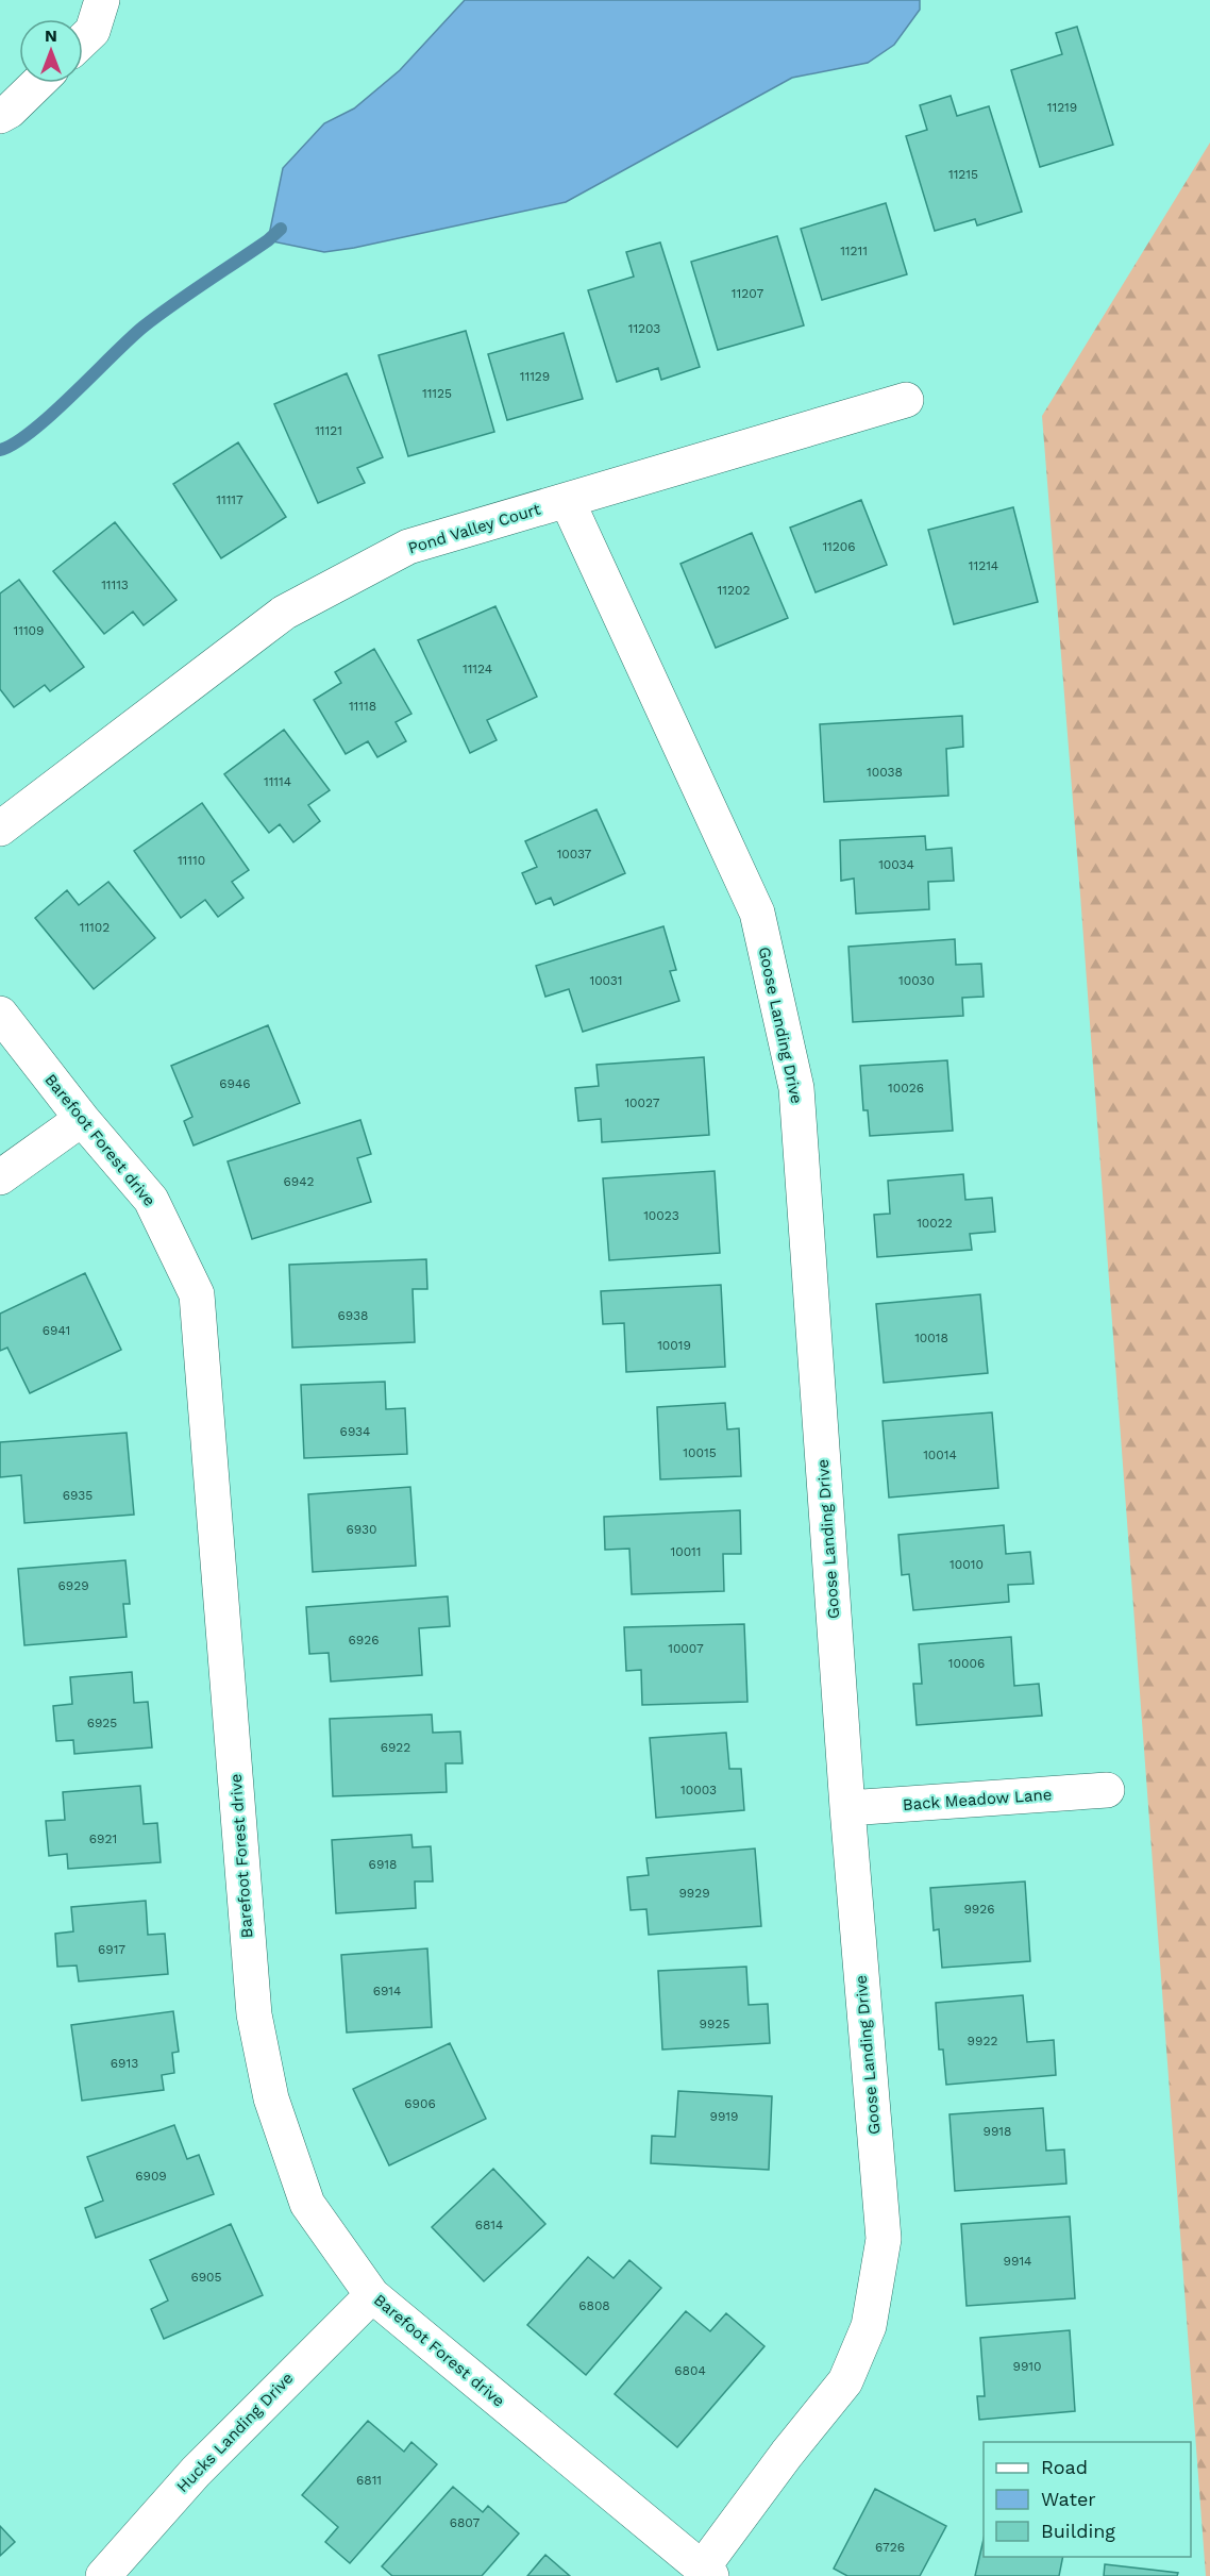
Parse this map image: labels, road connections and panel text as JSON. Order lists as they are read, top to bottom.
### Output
{
  "streets": {
    "street": [
      "Pond Valley Court",
      "Goose Landing Drive",
      "Barefoot Forest drive",
      "Back Meadow Lane",
      "Hucks Landing Drive"
    ]
  },
  "crossings": [
    ["Pond Valley Court", "Goose Landing Drive"],
    ["Goose Landing Drive", "Barefoot Forest drive"],
    ["Goose Landing Drive", "Back Meadow Lane"],
    ["Barefoot Forest drive", "Hucks Landing Drive"]
  ],
  "house_numbers": [
    "11219",
    "11215",
    "11211",
    "11207",
    "11203",
    "11129",
    "11125",
    "11121",
    "11117",
    "11206",
    "11214",
    "11113",
    "11202",
    "11109",
    "11124",
    "11118",
    "10038",
    "11114",
    "10037",
    "11110",
    "10034",
    "11102",
    "10031",
    "10030",
    "6946",
    "10026",
    "10027",
    "6942",
    "10023",
    "10022",
    "6938",
    "6941",
    "10018",
    "10019",
    "6934",
    "10015",
    "10014",
    "6935",
    "6930",
    "10011",
    "10010",
    "6929",
    "6926",
    "10007",
    "10006",
    "6925",
    "6922",
    "10003",
    "6921",
    "6918",
    "9929",
    "9926",
    "6917",
    "6914",
    "9925",
    "9922",
    "6913",
    "6906",
    "9919",
    "9918",
    "6909",
    "6814",
    "9914",
    "6905",
    "6808",
    "9910",
    "6804",
    "6811",
    "6807",
    "6726"
  ],
  "legend": ["Road", "Water", "Building"],
  "north": "top"
}
